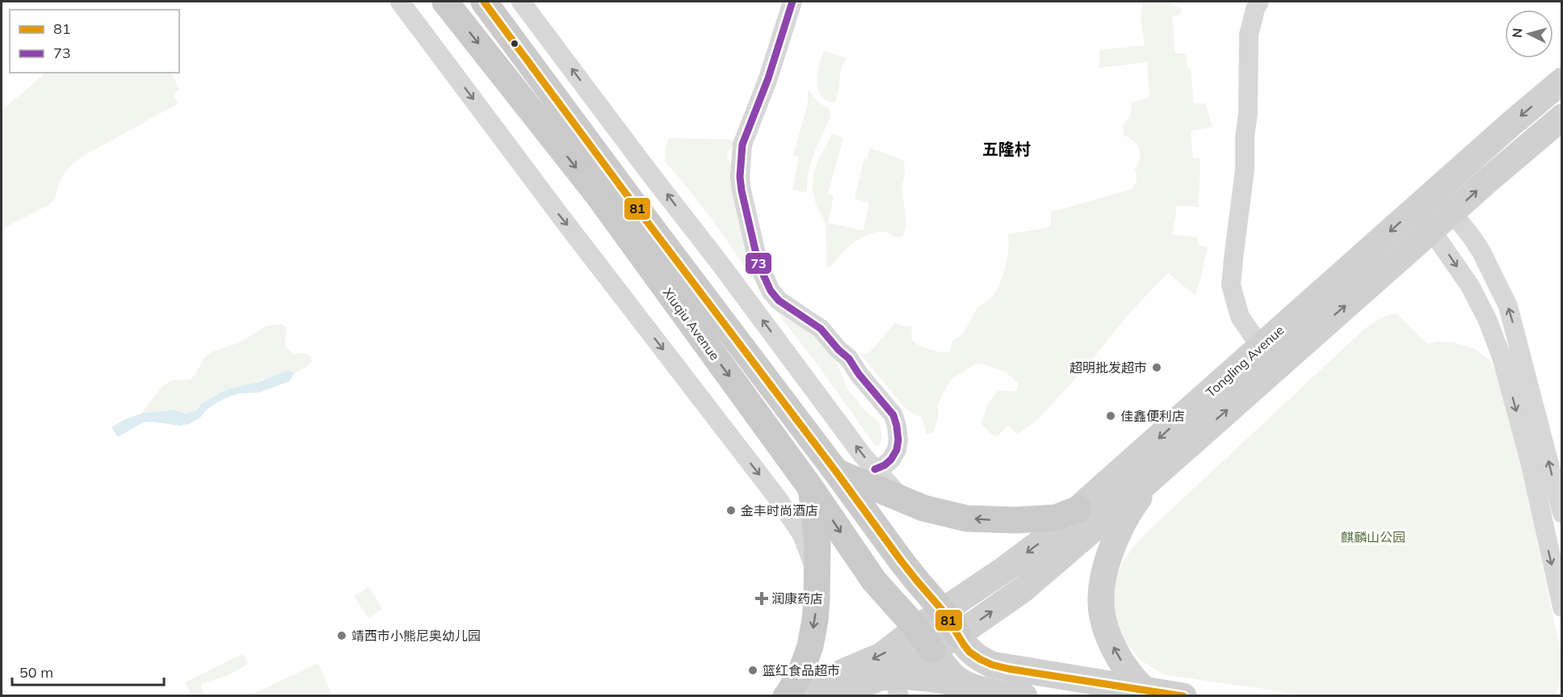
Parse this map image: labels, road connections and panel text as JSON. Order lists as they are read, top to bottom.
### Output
{
  "streets": {
    "main road": ["Xiuqiu Avenue", "Tongling Avenue"]
  },
  "crossings": [
    ["Xiuqiu Avenue", "Tongling Avenue"]
  ],
  "districts": ["五隆村"],
  "parks": ["麒麟山公园"],
  "places": {
    "other": [
      "超明批发超市",
      "佳鑫便利店",
      "金丰时尚酒店",
      "靖西市小熊尼奥幼儿园",
      "篮红食品超市"
    ],
    "health": ["润康药店"]
  },
  "lines": ["transit line 81", "transit line 73"],
  "legend": ["81", "73"],
  "scale_bar": "50 m",
  "north": "left"
}
